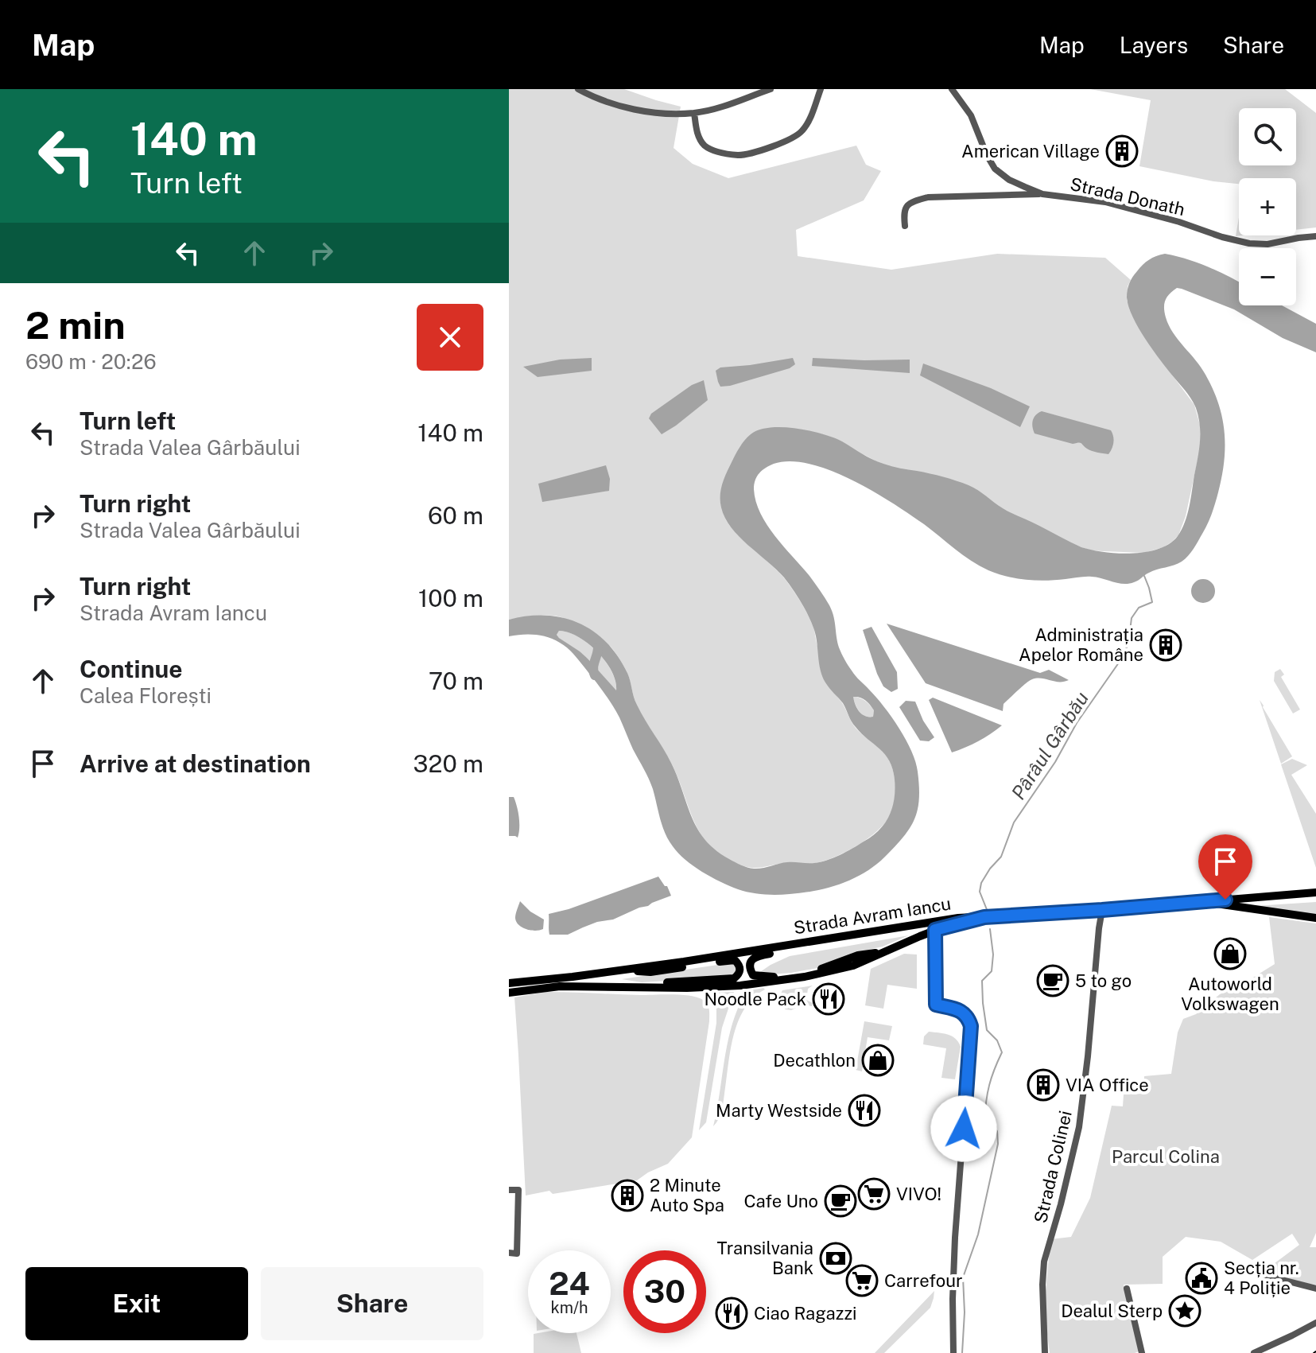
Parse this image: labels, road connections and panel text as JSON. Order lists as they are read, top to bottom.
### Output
{
  "streets": {
    "main road": ["Strada Avram Iancu"],
    "street": ["Strada Donath", "Strada Colinei"]
  },
  "water": ["Pârâul Gârbău"],
  "parks": ["Parcul Colina"],
  "places": {
    "building": [
      "American Village",
      "Administrația Apelor Române",
      "VIA Office",
      "2 Minute Auto Spa"
    ],
    "shop": ["Autoworld Volkswagen", "Decathlon"],
    "cafe": ["5 to go", "Cafe Uno"],
    "restaurant": ["Noodle Pack", "Marty Westside", "Ciao Ragazzi"],
    "supermarket": ["VIVO!", "Carrefour"],
    "bank": ["Transilvania Bank"],
    "public building": ["Secția nr. 4 Poliție"],
    "place": ["Dealul Sterp"]
  },
  "page": {
    "header": "Map",
    "nav": ["Map", "Layers", "Share"],
    "turn": ["140 m", "Turn left"],
    "map_buttons": ["+", "−"],
    "heading": ["2 min", "690 m · 20:26"],
    "list": [
      {
        "name": "Turn left",
        "note": "Strada Valea Gârbăului",
        "value": "140 m"
      },
      {
        "name": "Turn right",
        "note": "Strada Valea Gârbăului",
        "value": "60 m"
      },
      {
        "name": "Turn right",
        "note": "Strada Avram Iancu",
        "value": "100 m"
      },
      {
        "name": "Continue",
        "note": "Calea Florești",
        "value": "70 m"
      },
      {
        "name": "Arrive at destination",
        "value": "320 m"
      }
    ],
    "speed": "24 km/h",
    "limit": "30",
    "buttons": ["Exit", "Share"]
  }
}
